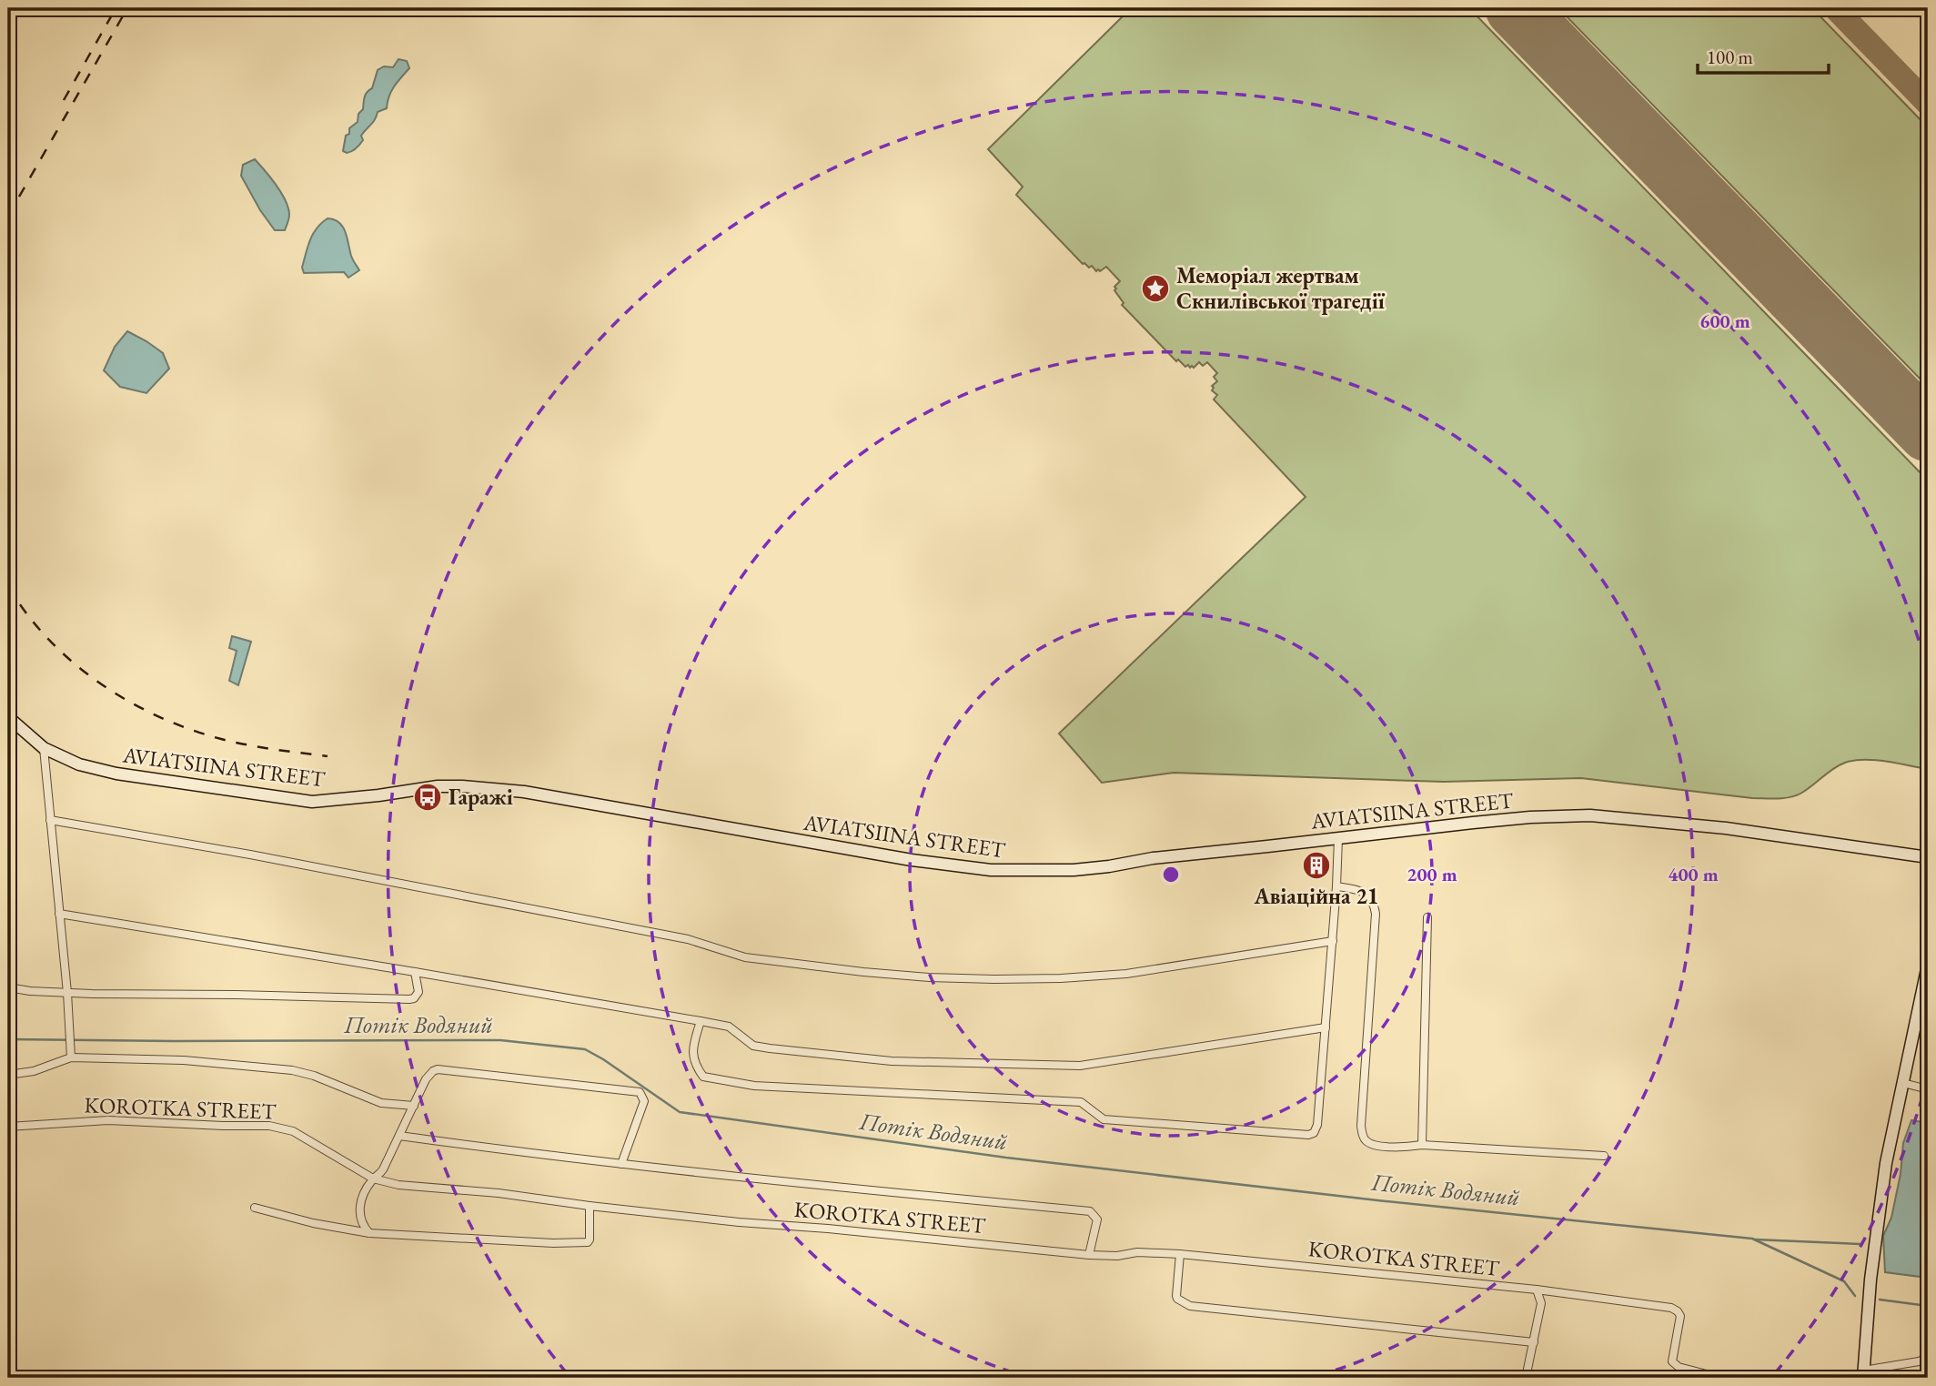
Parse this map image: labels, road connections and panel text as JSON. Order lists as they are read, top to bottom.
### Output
{
  "streets": {
    "street": ["AVIATSIINA STREET", "KOROTKA STREET"]
  },
  "water": ["Потік Водяний"],
  "places": {
    "place": ["Меморіал жертвам Скнилівської трагедії"],
    "bus stop": ["Гаражі"],
    "building": ["Авіаційна 21"]
  },
  "scale_bar": "100 m",
  "rings": ["600 m", "200 m", "400 m"]
}
